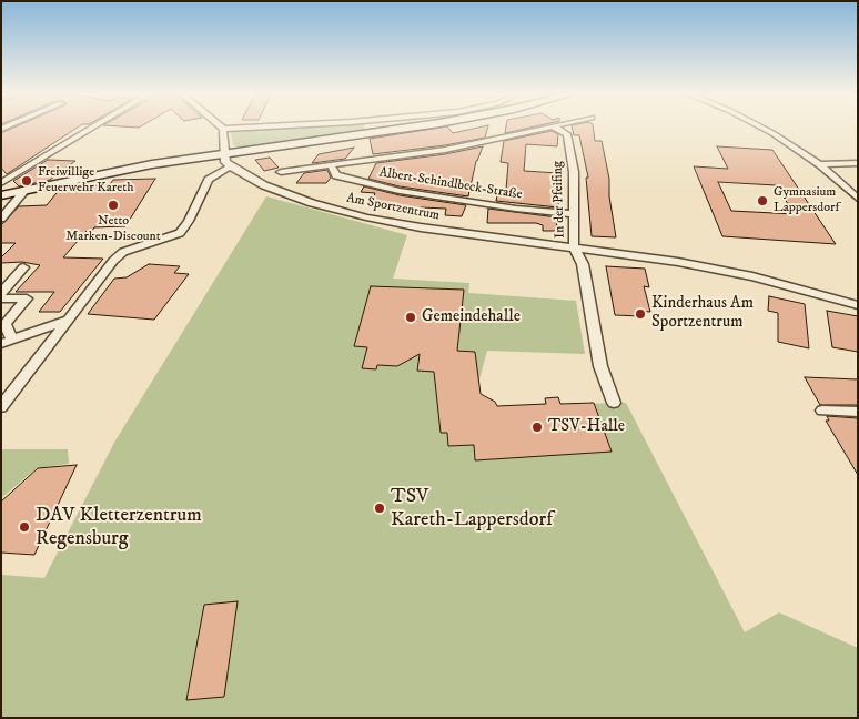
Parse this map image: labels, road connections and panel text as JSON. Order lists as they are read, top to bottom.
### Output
{
  "streets": {
    "street": ["Albert-Schindlbeck-Straße", "In der Pfeifing", "Am Sportzentrum"]
  },
  "crossings": [
    ["Albert-Schindlbeck-Straße", "In der Pfeifing"],
    ["In der Pfeifing", "Am Sportzentrum"]
  ],
  "places": [
    "Freiwillige Feuerwehr Kareth",
    "Gymnasium Lappersdorf",
    "Netto Marken-Discount",
    "Kinderhaus Am Sportzentrum",
    "Gemeindehalle",
    "TSV-Halle",
    "TSV Kareth-Lappersdorf",
    "DAV Kletterzentrum Regensburg"
  ]
}
